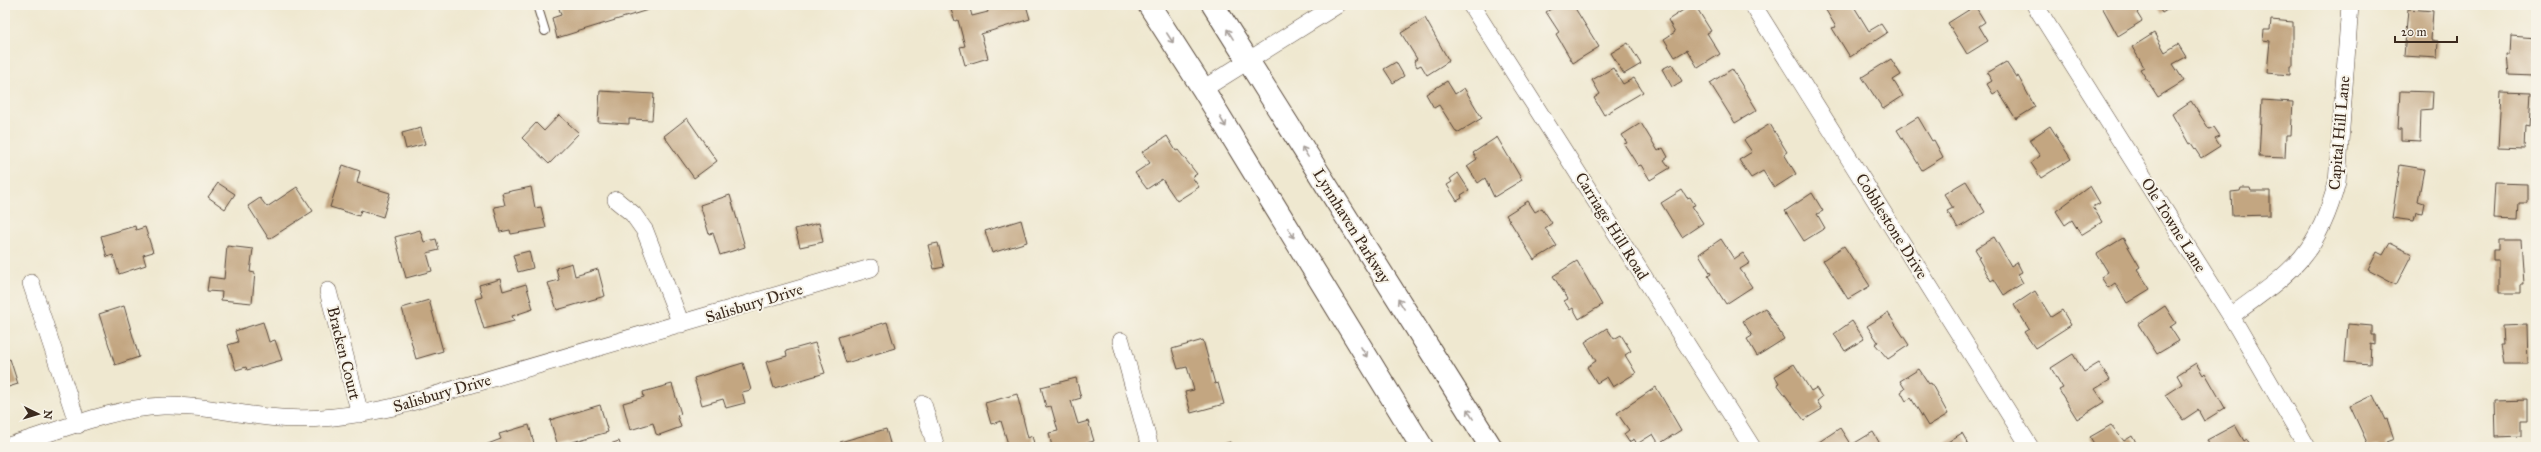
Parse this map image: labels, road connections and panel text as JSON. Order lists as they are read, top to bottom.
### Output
{
  "streets": {
    "main road": ["Lynnhaven Parkway"],
    "street": [
      "Capital Hill Lane",
      "Ole Towne Lane",
      "Carriage Hill Road",
      "Cobblestone Drive",
      "Salisbury Drive",
      "Bracken Court"
    ]
  },
  "crossings": [
    ["Capital Hill Lane", "Ole Towne Lane"],
    ["Salisbury Drive", "Bracken Court"]
  ],
  "scale_bar": "20 m",
  "north": "right"
}
